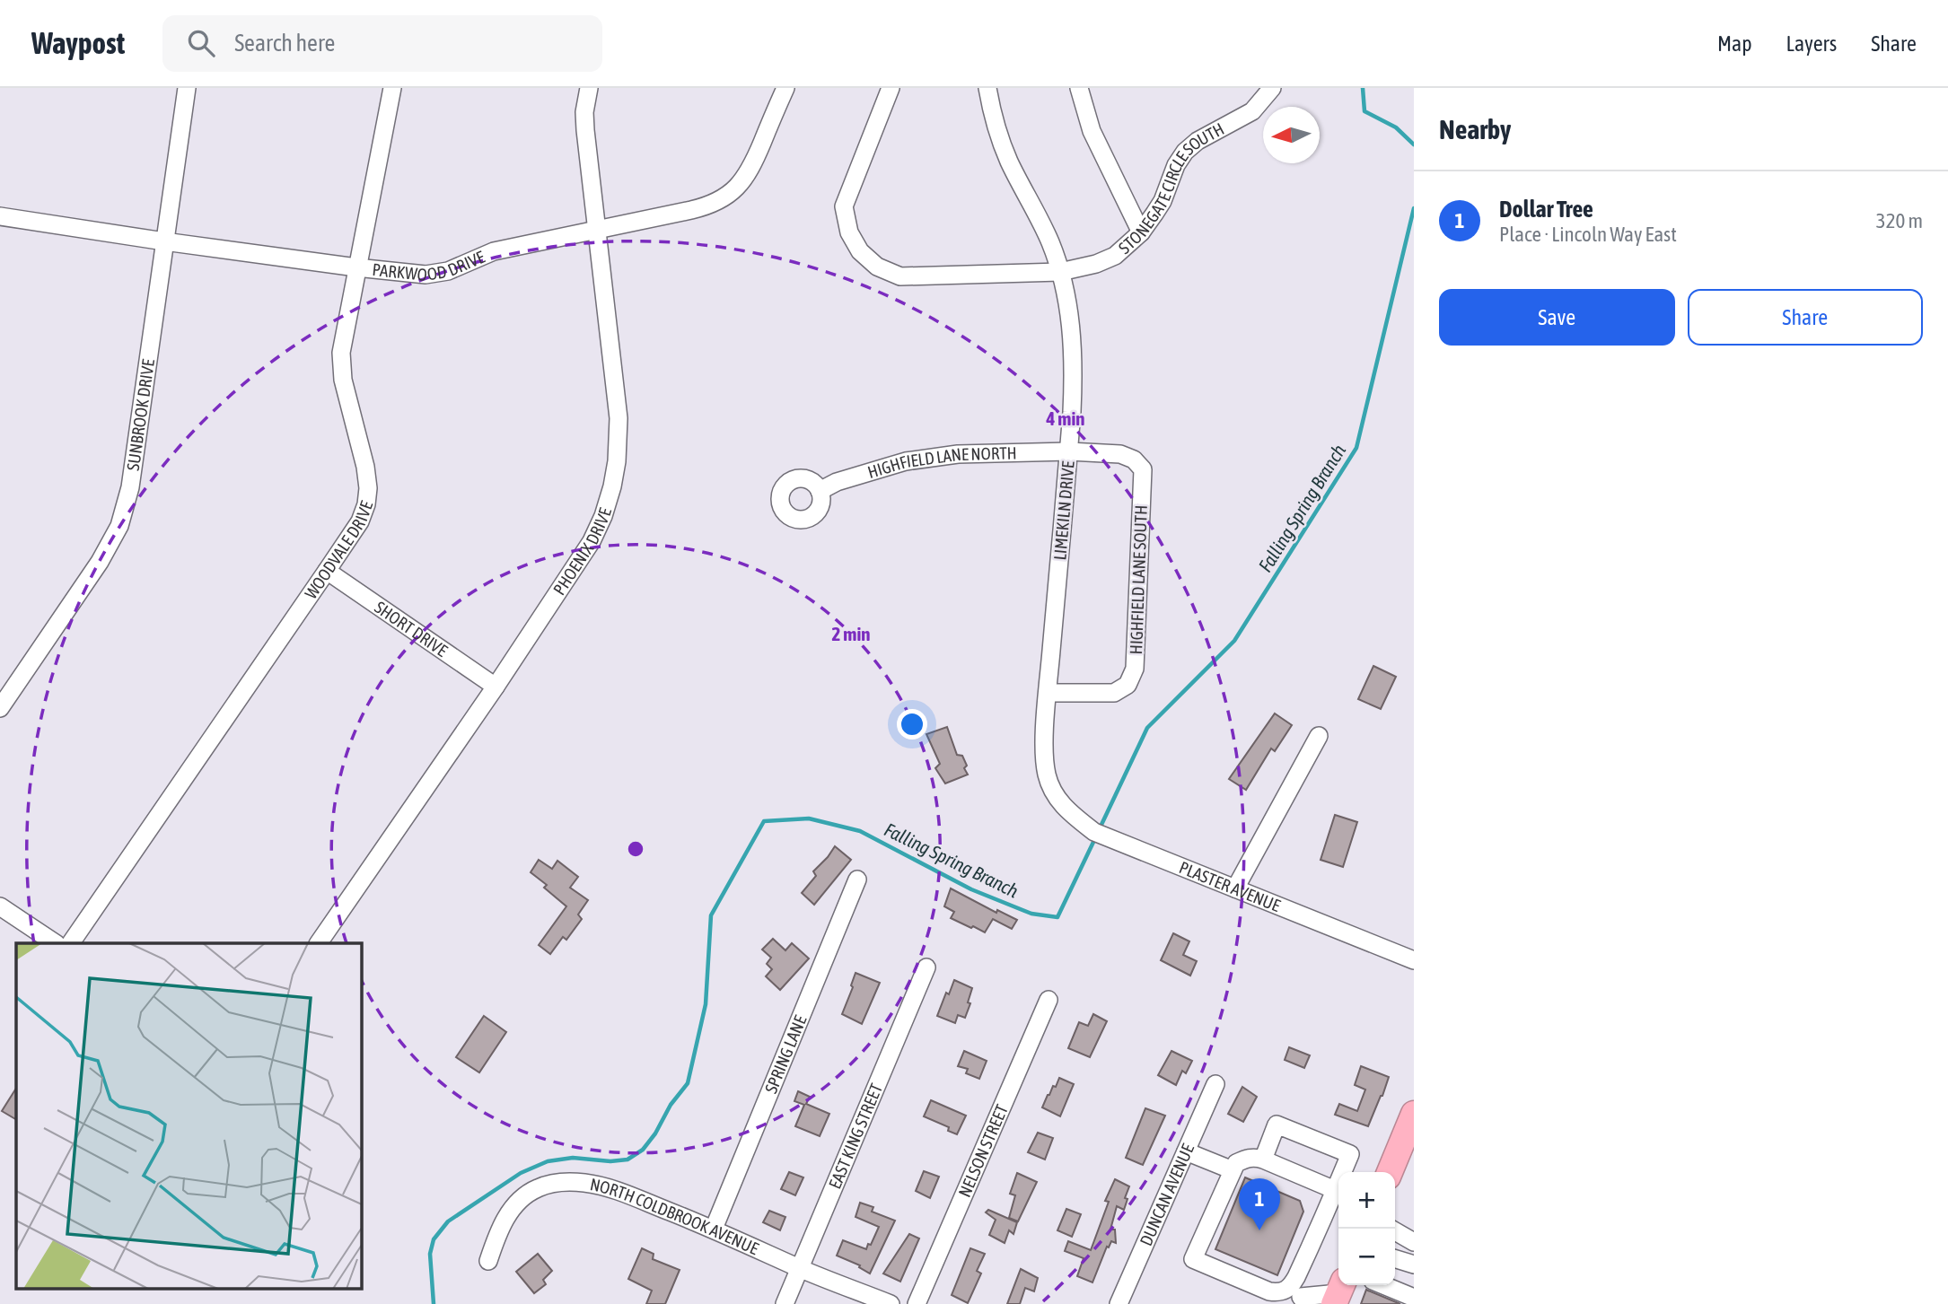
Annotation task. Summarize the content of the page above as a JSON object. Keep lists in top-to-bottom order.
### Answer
{
  "streets": {
    "street": [
      "STONEGATE CIRCLE SOUTH",
      "PARKWOOD DRIVE",
      "SUNBROOK DRIVE",
      "HIGHFIELD LANE NORTH",
      "LIMEKILN DRIVE",
      "WOODVALE DRIVE",
      "PHOENIX DRIVE",
      "HIGHFIELD LANE SOUTH",
      "SHORT DRIVE",
      "PLASTER AVENUE",
      "SPRING LANE",
      "EAST KING STREET",
      "NELSON STREET",
      "DUNCAN AVENUE",
      "NORTH COLDBROOK AVENUE"
    ]
  },
  "crossings": [
    ["STONEGATE CIRCLE SOUTH", "LIMEKILN DRIVE"],
    ["PARKWOOD DRIVE", "SUNBROOK DRIVE"],
    ["PARKWOOD DRIVE", "WOODVALE DRIVE"],
    ["PARKWOOD DRIVE", "PHOENIX DRIVE"],
    ["HIGHFIELD LANE NORTH", "LIMEKILN DRIVE"],
    ["HIGHFIELD LANE NORTH", "HIGHFIELD LANE SOUTH"],
    ["LIMEKILN DRIVE", "HIGHFIELD LANE SOUTH"],
    ["LIMEKILN DRIVE", "PLASTER AVENUE"],
    ["WOODVALE DRIVE", "SHORT DRIVE"],
    ["PHOENIX DRIVE", "SHORT DRIVE"],
    ["SPRING LANE", "NORTH COLDBROOK AVENUE"],
    ["EAST KING STREET", "NORTH COLDBROOK AVENUE"]
  ],
  "water": ["Falling Spring Branch"],
  "north": "left",
  "page": {
    "header": "Waypost",
    "search": "Search here",
    "nav": ["Map", "Layers", "Share"],
    "heading": "Nearby",
    "list": [
      {
        "mark": "1",
        "name": "Dollar Tree",
        "note": "Place · Lincoln Way East",
        "value": "320 m"
      }
    ],
    "buttons": ["Save", "Share"],
    "map_buttons": ["+", "−"],
    "pins": "1"
  },
  "rings": ["4 min", "2 min"]
}
